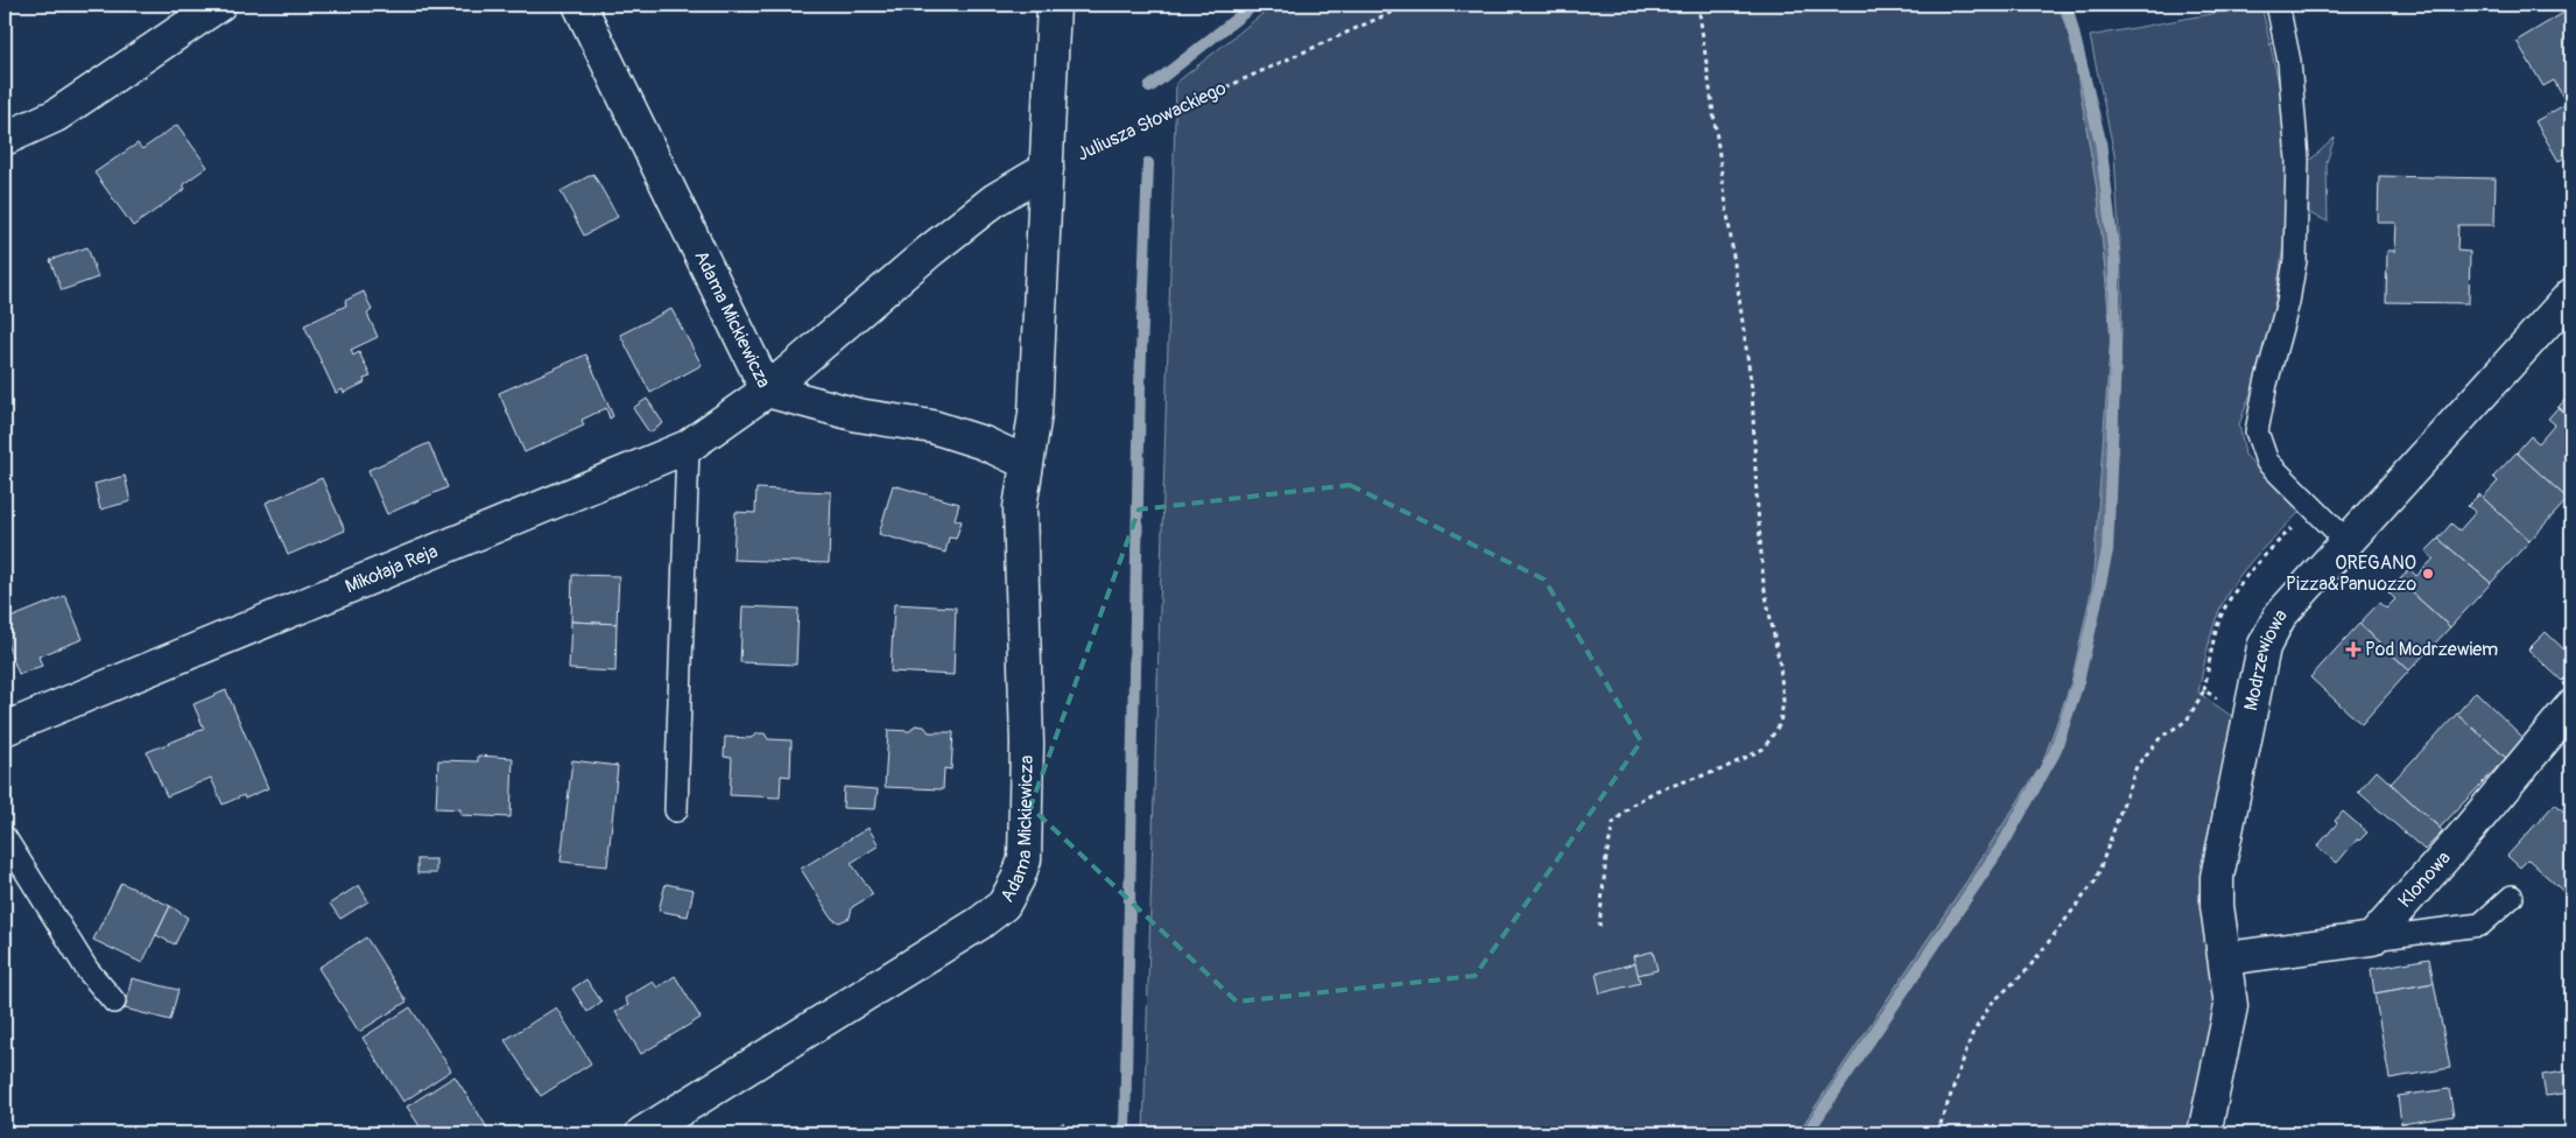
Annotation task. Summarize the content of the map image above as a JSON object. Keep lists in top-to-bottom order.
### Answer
{
  "streets": {
    "street": [
      "Juliusza Słowackiego",
      "Adama Mickiewicza",
      "Mikołaja Reja",
      "Modrzewiowa",
      "Klonowa"
    ]
  },
  "crossings": [
    ["Juliusza Słowackiego", "Adama Mickiewicza"],
    ["Juliusza Słowackiego", "Mikołaja Reja"],
    ["Adama Mickiewicza", "Mikołaja Reja"]
  ],
  "places": {
    "other": ["OREGANO Pizza&Panuozzo"],
    "health": ["Pod Modrzewiem"]
  }
}
